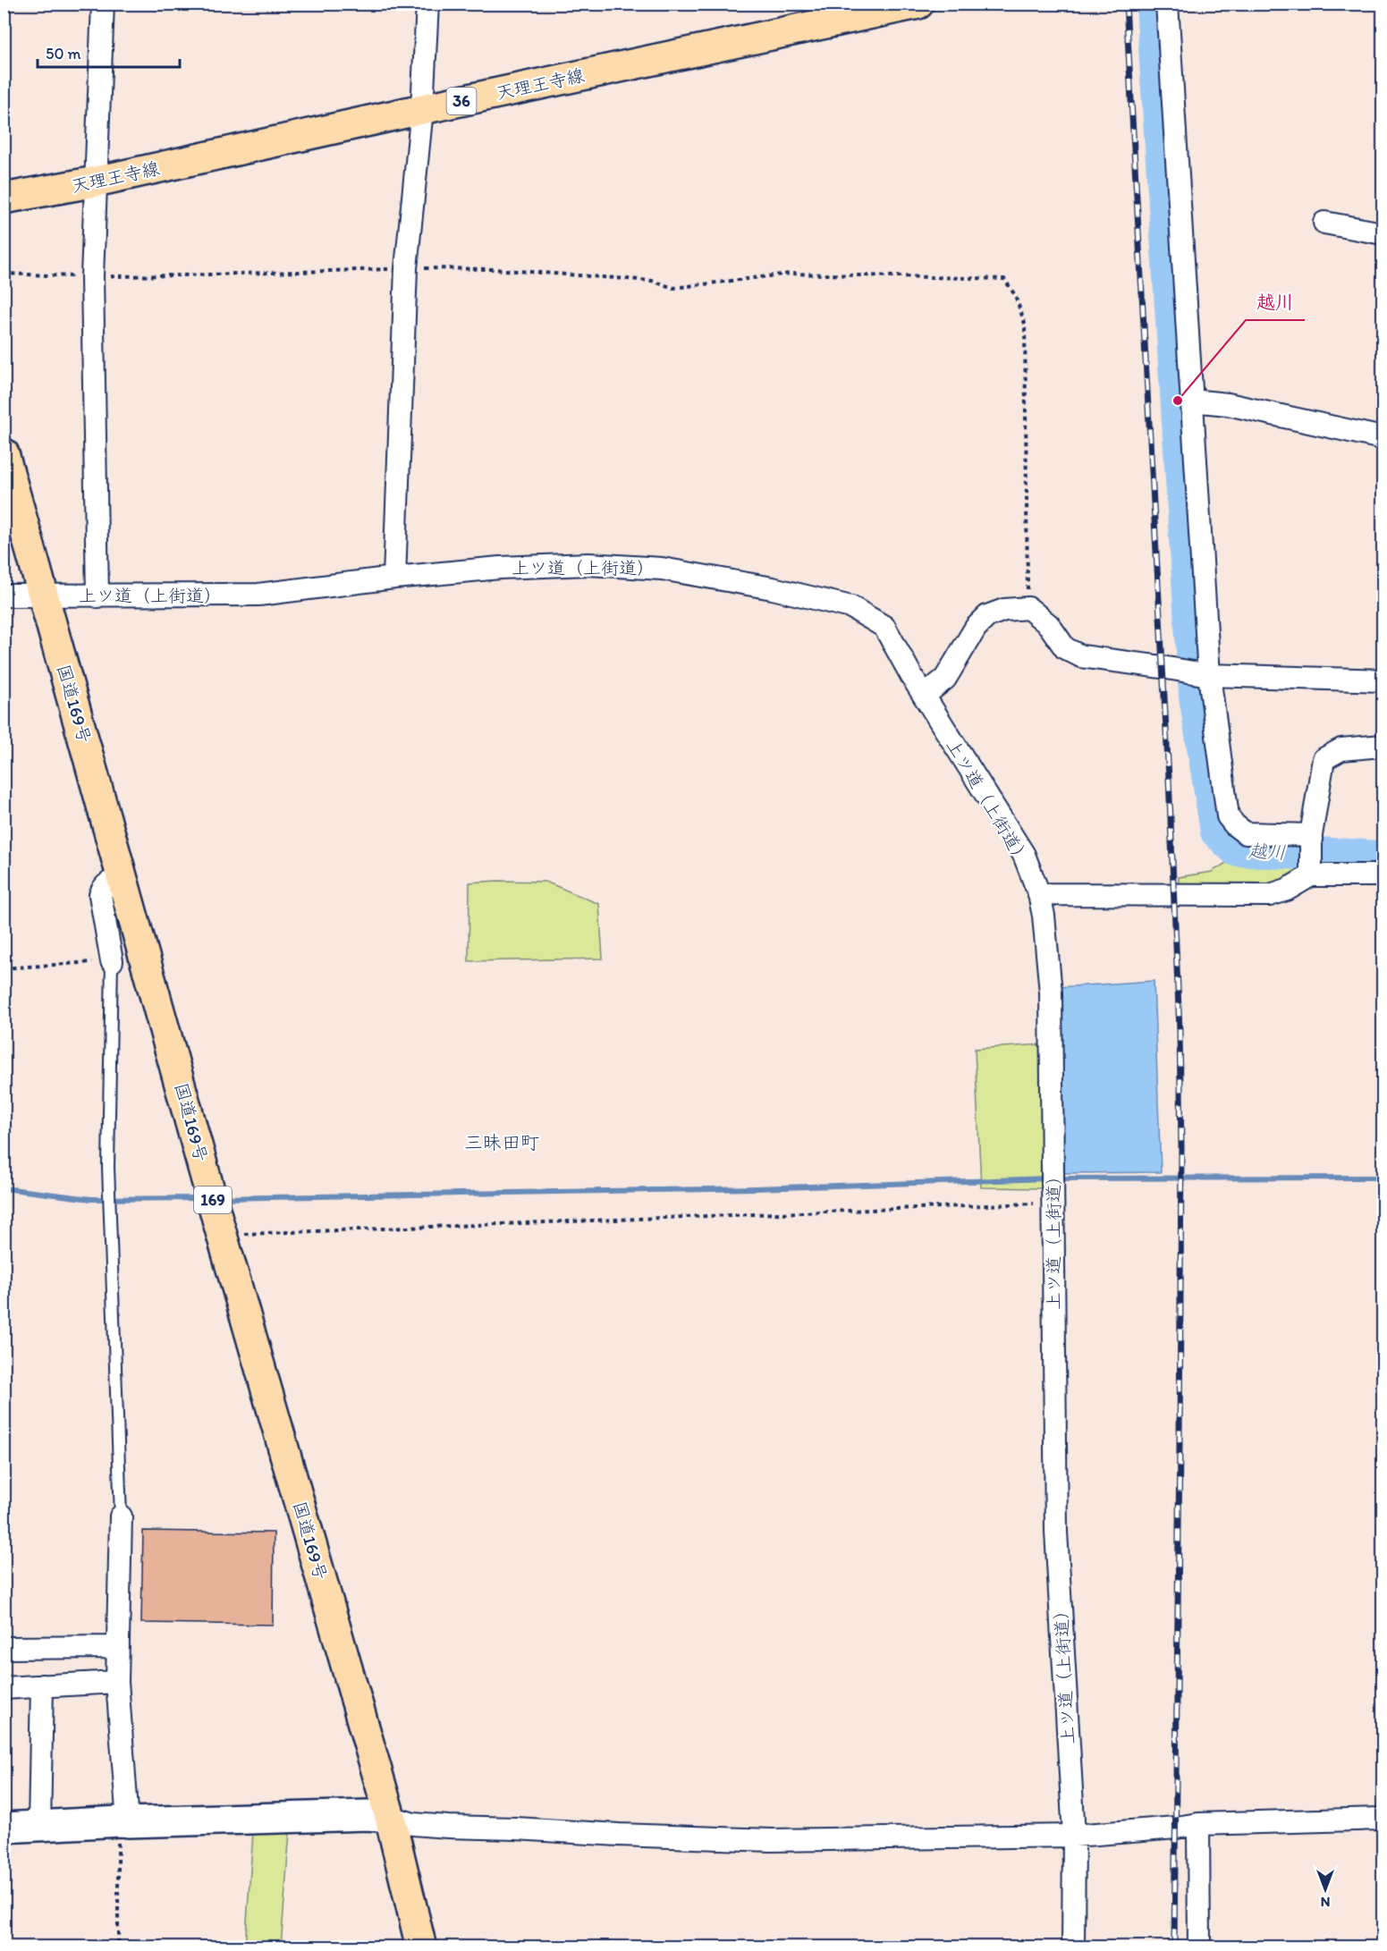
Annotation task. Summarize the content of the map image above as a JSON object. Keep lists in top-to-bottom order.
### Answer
{
  "streets": {
    "main road": [
      "天理王寺線",
      "36",
      "国道169号",
      "169"
    ],
    "street": ["上ツ道（上街道）"]
  },
  "crossings": [
    ["上ツ道（上街道）", "国道169号"]
  ],
  "districts": ["三昧田町"],
  "water": ["越川"],
  "places": ["越川"],
  "scale_bar": "50 m",
  "north": "bottom"
}
